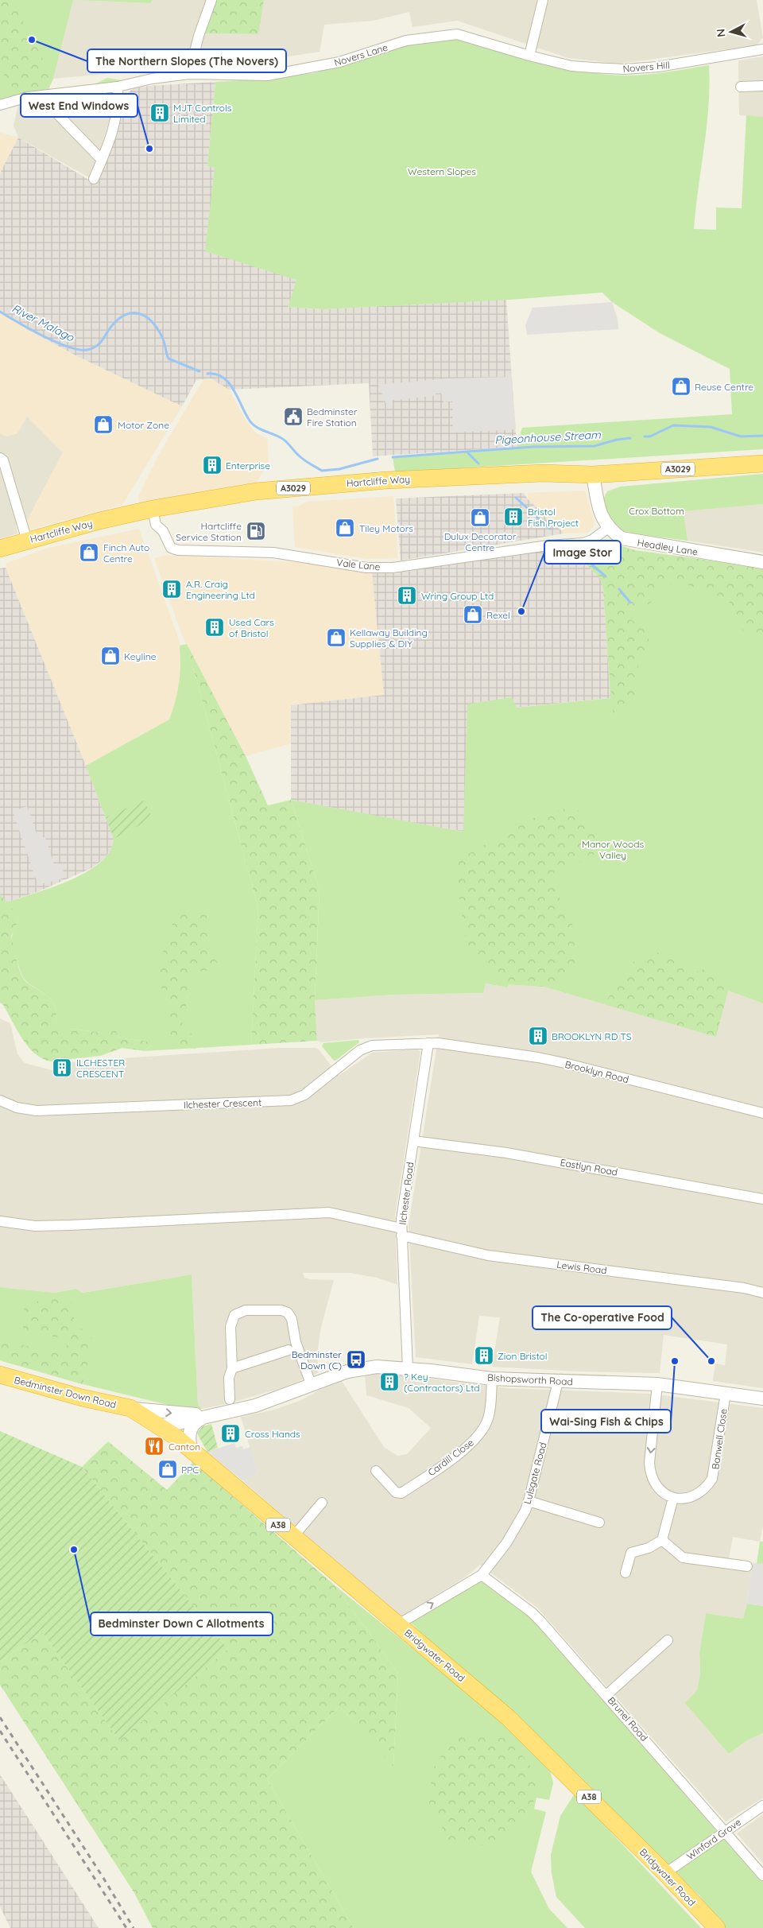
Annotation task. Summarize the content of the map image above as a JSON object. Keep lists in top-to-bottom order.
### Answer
{
  "streets": {
    "highway": [
      "A3029",
      "Hartcliffe Way",
      "Bedminster Down Road",
      "A38",
      "Bridgwater Road"
    ],
    "street": [
      "Novers Lane",
      "Novers Hill",
      "Headley Lane",
      "Vale Lane",
      "Brooklyn Road",
      "Ilchester Crescent",
      "Eastlyn Road",
      "Ilchester Road",
      "Lewis Road",
      "Bishopsworth Road",
      "Banwell Close",
      "Cardill Close",
      "Lulsgate Road",
      "Brunel Road",
      "Winford Grove"
    ]
  },
  "crossings": [
    ["Novers Lane", "Novers Hill"],
    ["Hartcliffe Way", "Headley Lane"],
    ["Hartcliffe Way", "Vale Lane"],
    ["Headley Lane", "Vale Lane"],
    ["Brooklyn Road", "Ilchester Crescent"],
    ["Brooklyn Road", "Ilchester Road"],
    ["Ilchester Crescent", "Ilchester Road"],
    ["Eastlyn Road", "Ilchester Road"],
    ["Ilchester Road", "Lewis Road"],
    ["Ilchester Road", "Bishopsworth Road"],
    ["Bishopsworth Road", "Bedminster Down Road"],
    ["Bishopsworth Road", "Banwell Close"],
    ["Bishopsworth Road", "Cardill Close"],
    ["Bishopsworth Road", "Lulsgate Road"],
    ["Bishopsworth Road", "Bridgwater Road"],
    ["Bedminster Down Road", "Bridgwater Road"],
    ["Lulsgate Road", "Bridgwater Road"],
    ["Lulsgate Road", "Brunel Road"],
    ["Bridgwater Road", "Winford Grove"],
    ["Brunel Road", "Winford Grove"]
  ],
  "water": ["River Malago", "Pigeonhouse Stream"],
  "parks": ["Western Slopes", "Crox Bottom", "Manor Woods Valley"],
  "places": {
    "other": [
      "The Northern Slopes (The Novers)",
      "West End Windows",
      "Image Stor",
      "Wai-Sing Fish & Chips",
      "The Co-operative Food",
      "Bedminster Down C Allotments"
    ],
    "building": [
      "MJT Controls Limited",
      "Enterprise",
      "Bristol Fish Project",
      "A.R. Craig Engineering Ltd",
      "Wring Group Ltd",
      "Used Cars of Bristol",
      "BROOKLYN RD TS",
      "ILCHESTER CRESCENT",
      "Zion Bristol",
      "? Key (Contractors) Ltd",
      "Cross Hands"
    ],
    "shop": [
      "Reuse Centre",
      "Motor Zone",
      "Dulux Decorator Centre",
      "Tiley Motors",
      "Finch Auto Centre",
      "Rexel",
      "Kellaway Building Supplies & DIY",
      "Keyline",
      "PPC"
    ],
    "public building": ["Bedminster Fire Station"],
    "fuel station": ["Hartcliffe Service Station"],
    "bus stop": ["Bedminster Down (C)"],
    "restaurant": ["Canton"]
  },
  "north": "left"
}
